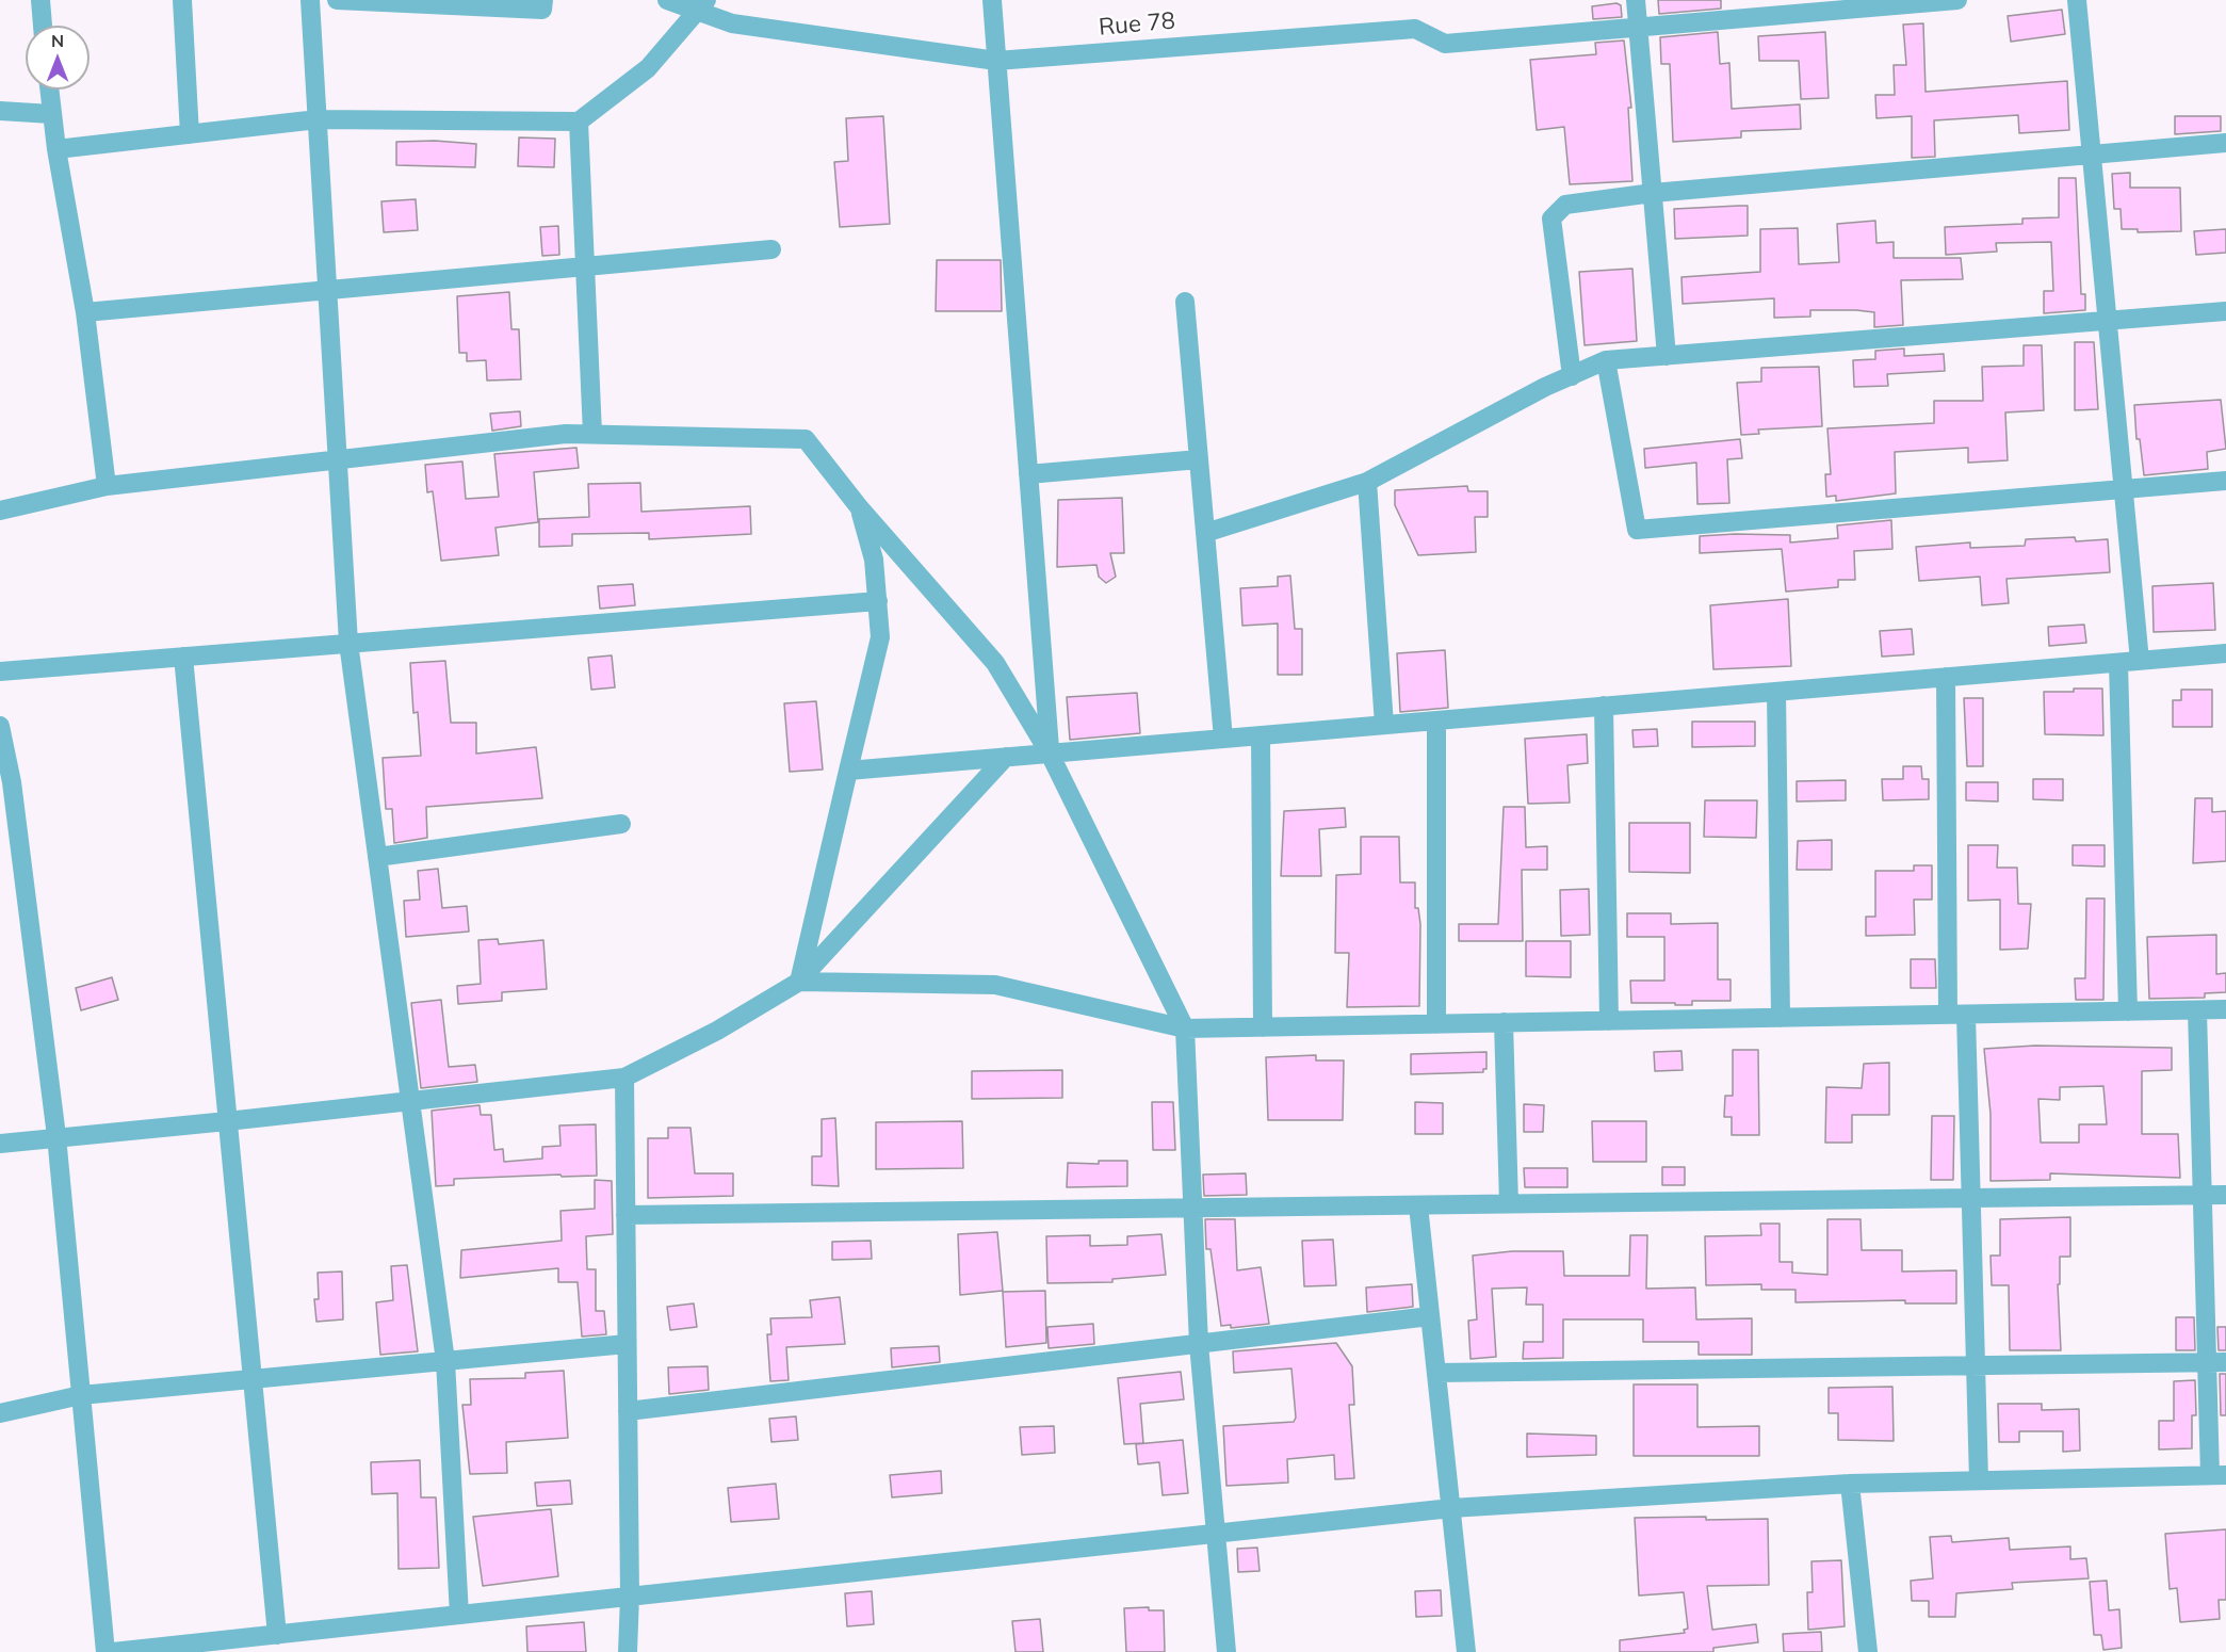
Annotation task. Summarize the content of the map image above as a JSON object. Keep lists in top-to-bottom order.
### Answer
{
  "streets": {
    "street": ["Rue 78"]
  },
  "north": "top"
}
